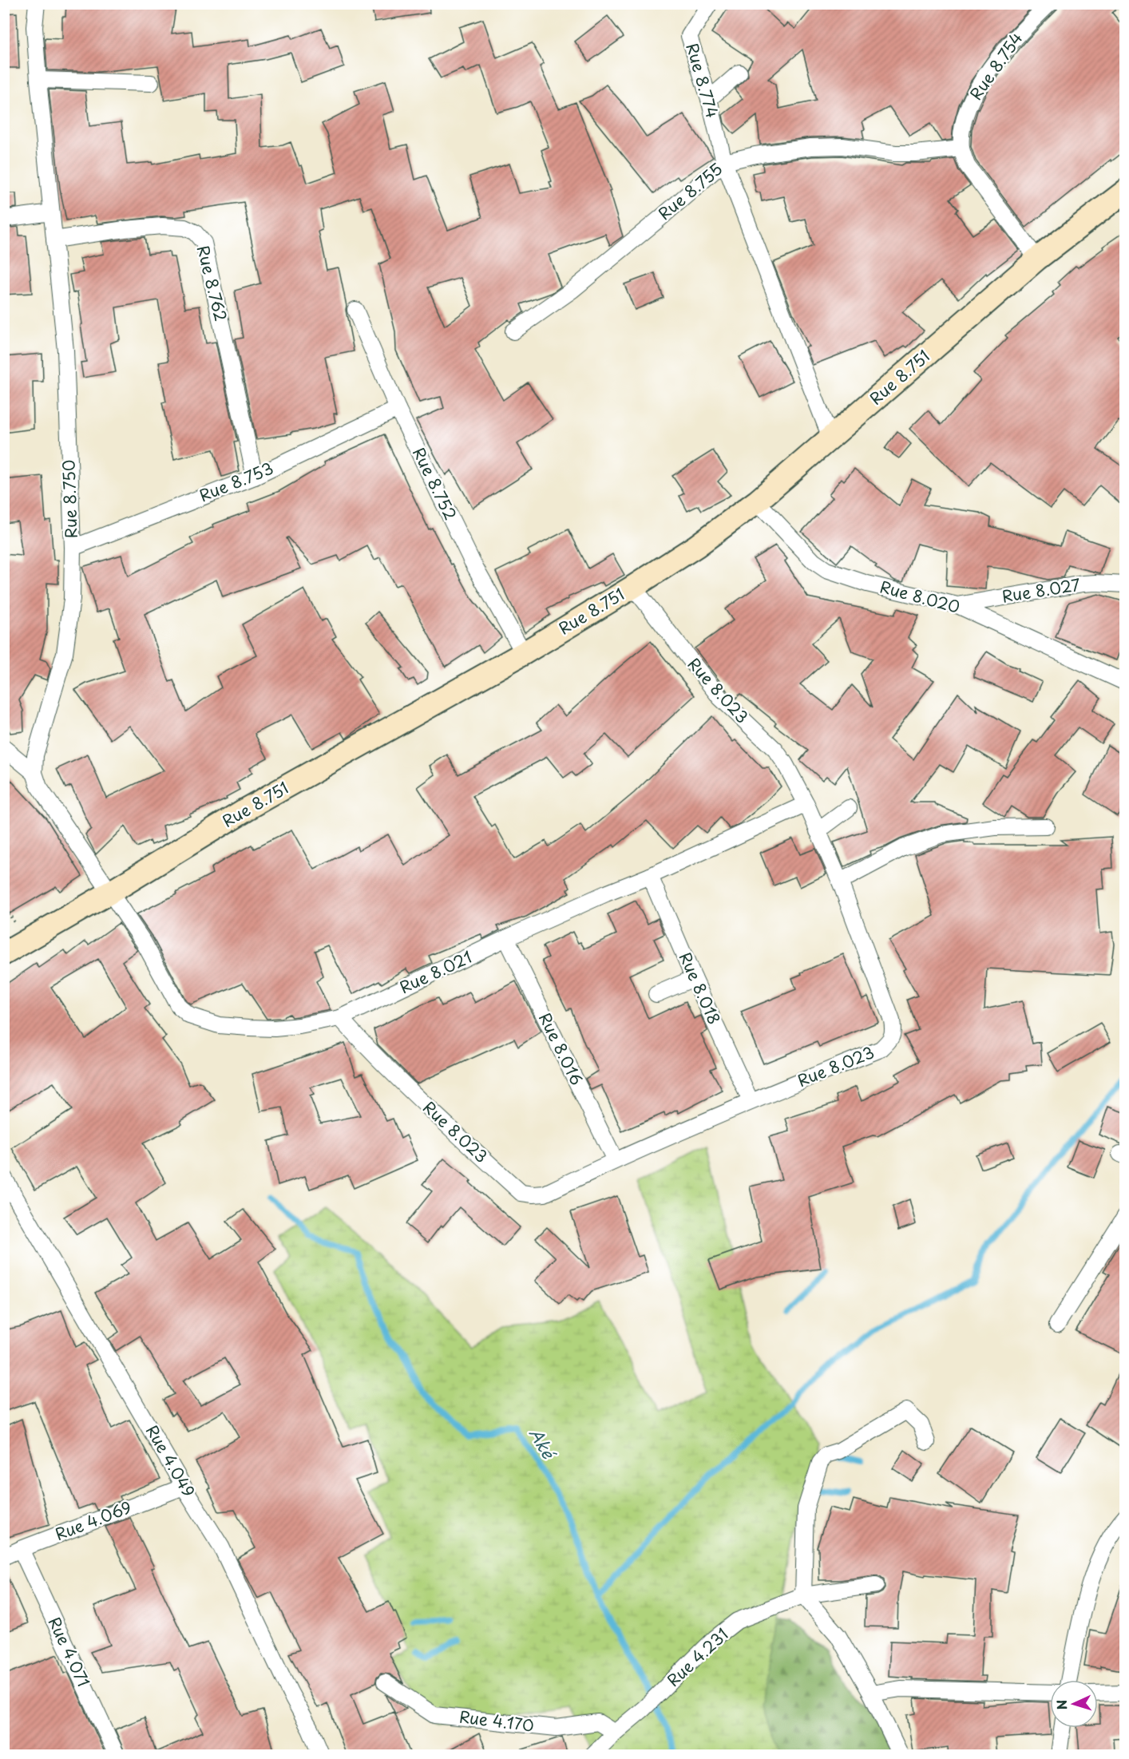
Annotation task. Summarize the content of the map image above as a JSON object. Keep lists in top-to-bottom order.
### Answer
{
  "streets": {
    "main road": ["Rue 8.751"],
    "street": [
      "Rue 8.754",
      "Rue 8.774",
      "Rue 8.755",
      "Rue 8.762",
      "Rue 8.753",
      "Rue 8.752",
      "Rue 8.750",
      "Rue 8.027",
      "Rue 8.020",
      "Rue 8.023",
      "Rue 8.021",
      "Rue 8.018",
      "Rue 8.016",
      "Rue 4.049",
      "Rue 4.069",
      "Rue 4.071",
      "Rue 4.231",
      "Rue 4.170"
    ]
  },
  "crossings": [
    ["Rue 8.754", "Rue 8.755"],
    ["Rue 8.754", "Rue 8.751"],
    ["Rue 8.774", "Rue 8.755"],
    ["Rue 8.762", "Rue 8.753"],
    ["Rue 8.762", "Rue 8.750"],
    ["Rue 8.751", "Rue 8.752"],
    ["Rue 8.751", "Rue 8.750"],
    ["Rue 8.751", "Rue 8.020"],
    ["Rue 8.751", "Rue 8.023"],
    ["Rue 8.751", "Rue 8.021"],
    ["Rue 8.753", "Rue 8.752"],
    ["Rue 8.753", "Rue 8.750"],
    ["Rue 8.750", "Rue 8.021"],
    ["Rue 8.027", "Rue 8.020"],
    ["Rue 8.023", "Rue 8.021"],
    ["Rue 8.023", "Rue 8.018"],
    ["Rue 8.023", "Rue 8.016"],
    ["Rue 8.021", "Rue 8.018"],
    ["Rue 8.021", "Rue 8.016"],
    ["Rue 4.049", "Rue 4.069"],
    ["Rue 4.069", "Rue 4.071"],
    ["Rue 4.231", "Rue 4.170"]
  ],
  "water": ["Aké"],
  "north": "left"
}
